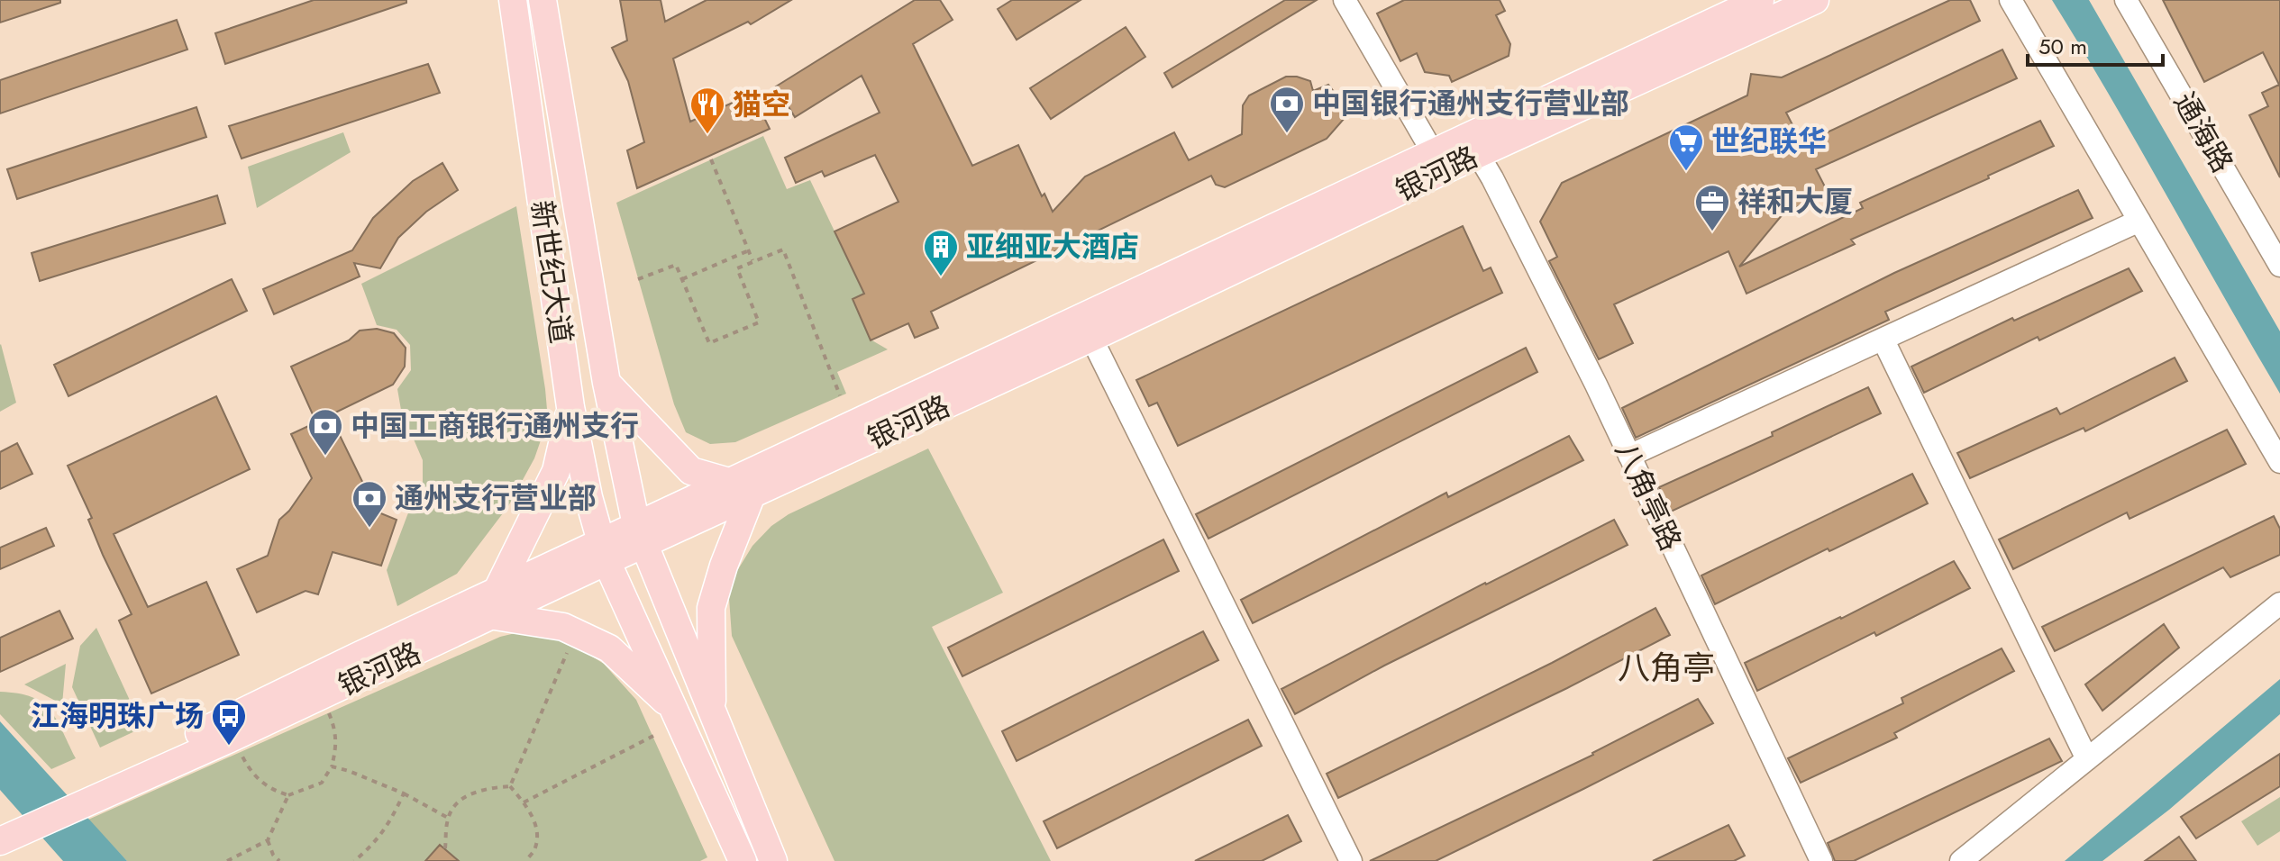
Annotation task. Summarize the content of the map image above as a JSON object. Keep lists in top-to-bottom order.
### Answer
{
  "streets": {
    "main road": ["银河路", "新世纪大道"],
    "street": ["通海路", "八角亭路"]
  },
  "crossings": [
    ["银河路", "新世纪大道"],
    ["银河路", "八角亭路"]
  ],
  "districts": ["八角亭"],
  "places": {
    "bank": ["中国银行通州支行营业部", "中国工商银行通州支行", "通州支行营业部"],
    "restaurant": ["猫空"],
    "supermarket": ["世纪联华"],
    "office": ["祥和大厦"],
    "building": ["亚细亚大酒店"],
    "bus stop": ["江海明珠广场"]
  },
  "scale_bar": "50 m"
}
